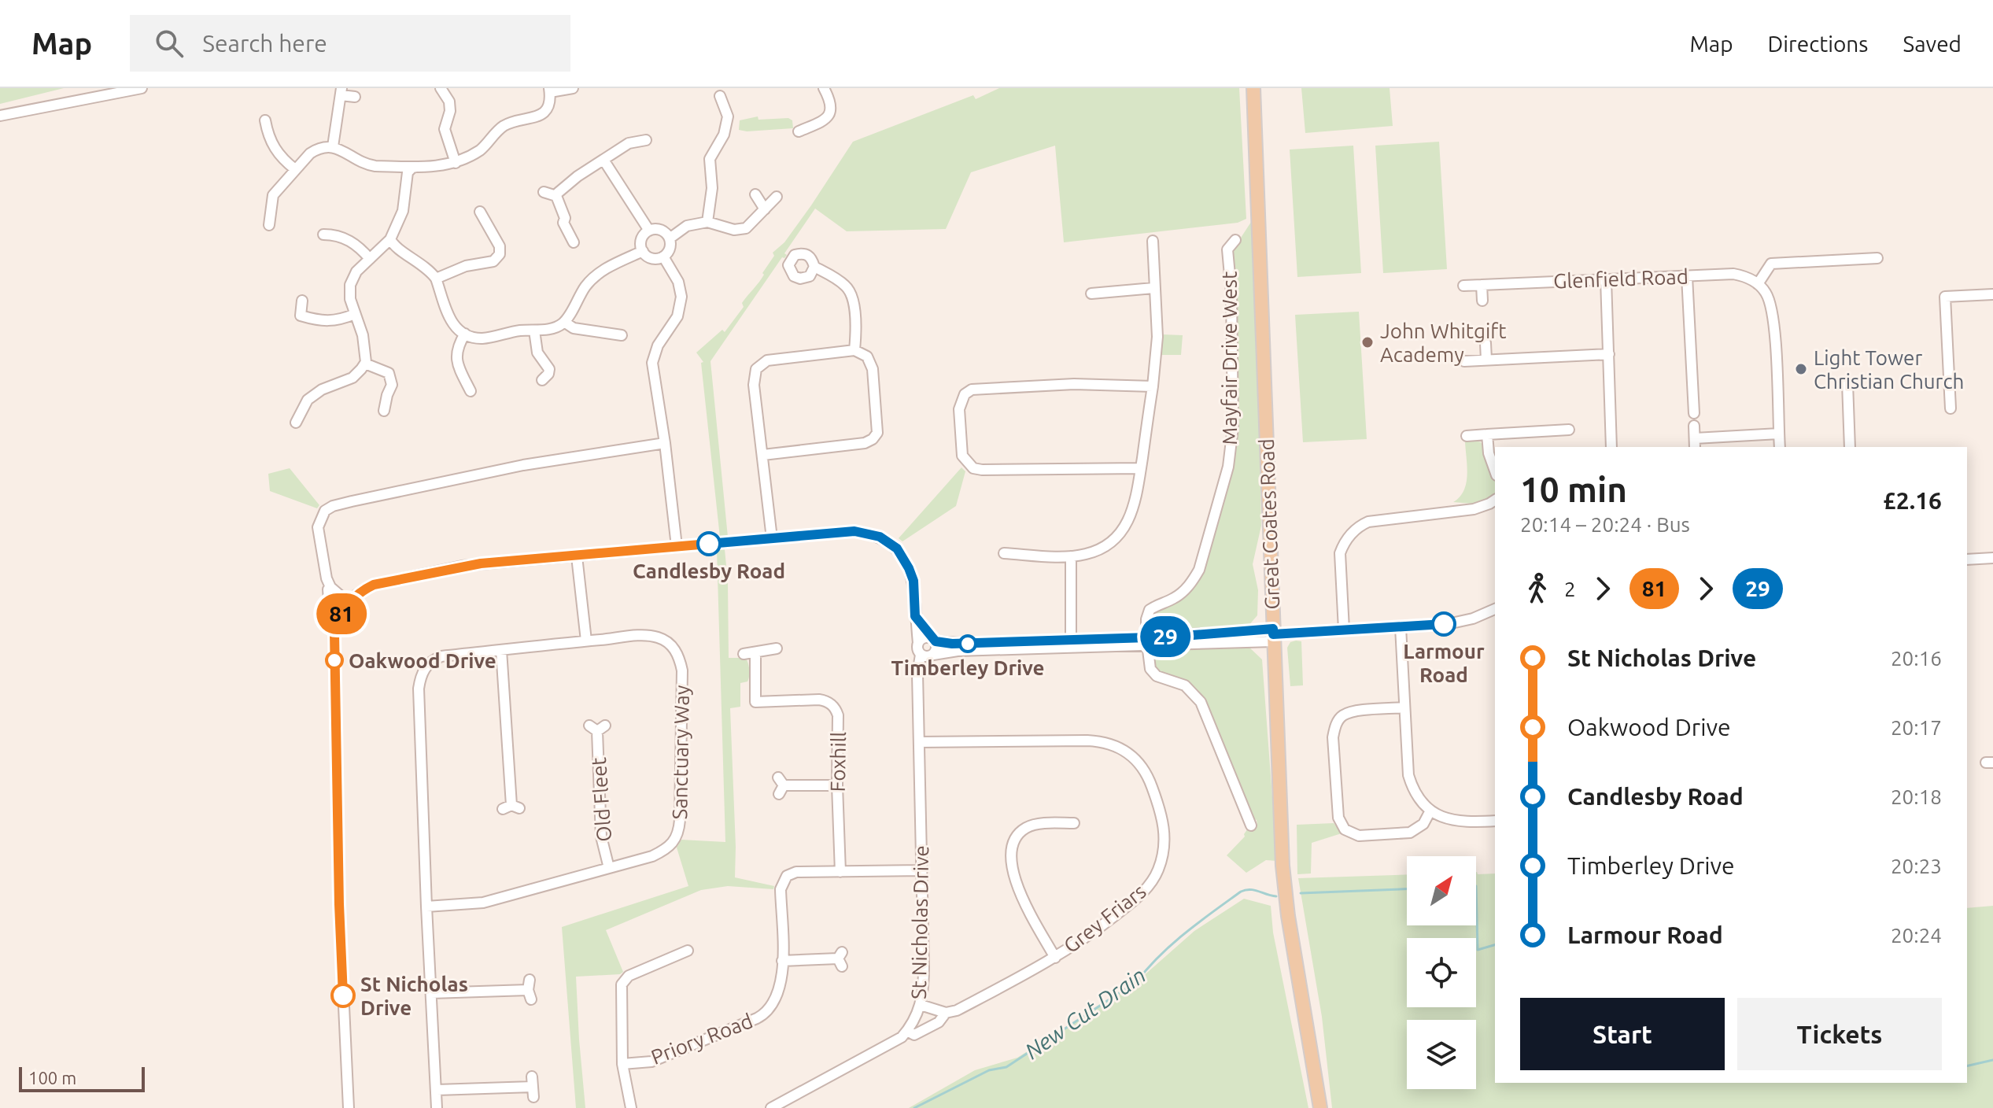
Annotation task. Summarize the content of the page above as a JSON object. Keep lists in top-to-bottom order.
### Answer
{
  "streets": {
    "main road": ["Great Coates Road"],
    "street": [
      "Glenfield Road",
      "Mayfair Drive West",
      "Sanctuary Way",
      "Foxhill",
      "Old Fleet",
      "Grey Friars",
      "St Nicholas Drive",
      "Priory Road"
    ]
  },
  "crossings": [
    ["Sanctuary Way", "Old Fleet"],
    ["Foxhill", "Priory Road"],
    ["Grey Friars", "St Nicholas Drive"],
    ["St Nicholas Drive", "Priory Road"]
  ],
  "water": ["New Cut Drain"],
  "places": [
    "John Whitgift Academy",
    "Light Tower Christian Church",
    "Candlesby Road",
    "Larmour Road",
    "Timberley Drive",
    "Oakwood Drive",
    "St Nicholas Drive"
  ],
  "lines": ["bus line 29", "bus line 81"],
  "scale_bar": "100 m",
  "north": "top right",
  "page": {
    "header": "Map",
    "search": "Search here",
    "nav": ["Map", "Directions", "Saved"],
    "on_map": ["81", "29"],
    "heading": ["10 min", "20:14 – 20:24 · Bus", "£2.16"],
    "legs": ["2", "81", "29"],
    "list": [
      {
        "name": "St Nicholas Drive",
        "value": "20:16"
      },
      {
        "name": "Oakwood Drive",
        "value": "20:17"
      },
      {
        "name": "Candlesby Road",
        "value": "20:18"
      },
      {
        "name": "Timberley Drive",
        "value": "20:23"
      },
      {
        "name": "Larmour Road",
        "value": "20:24"
      }
    ],
    "buttons": ["Start", "Tickets"],
    "scale": "100 m"
  }
}
